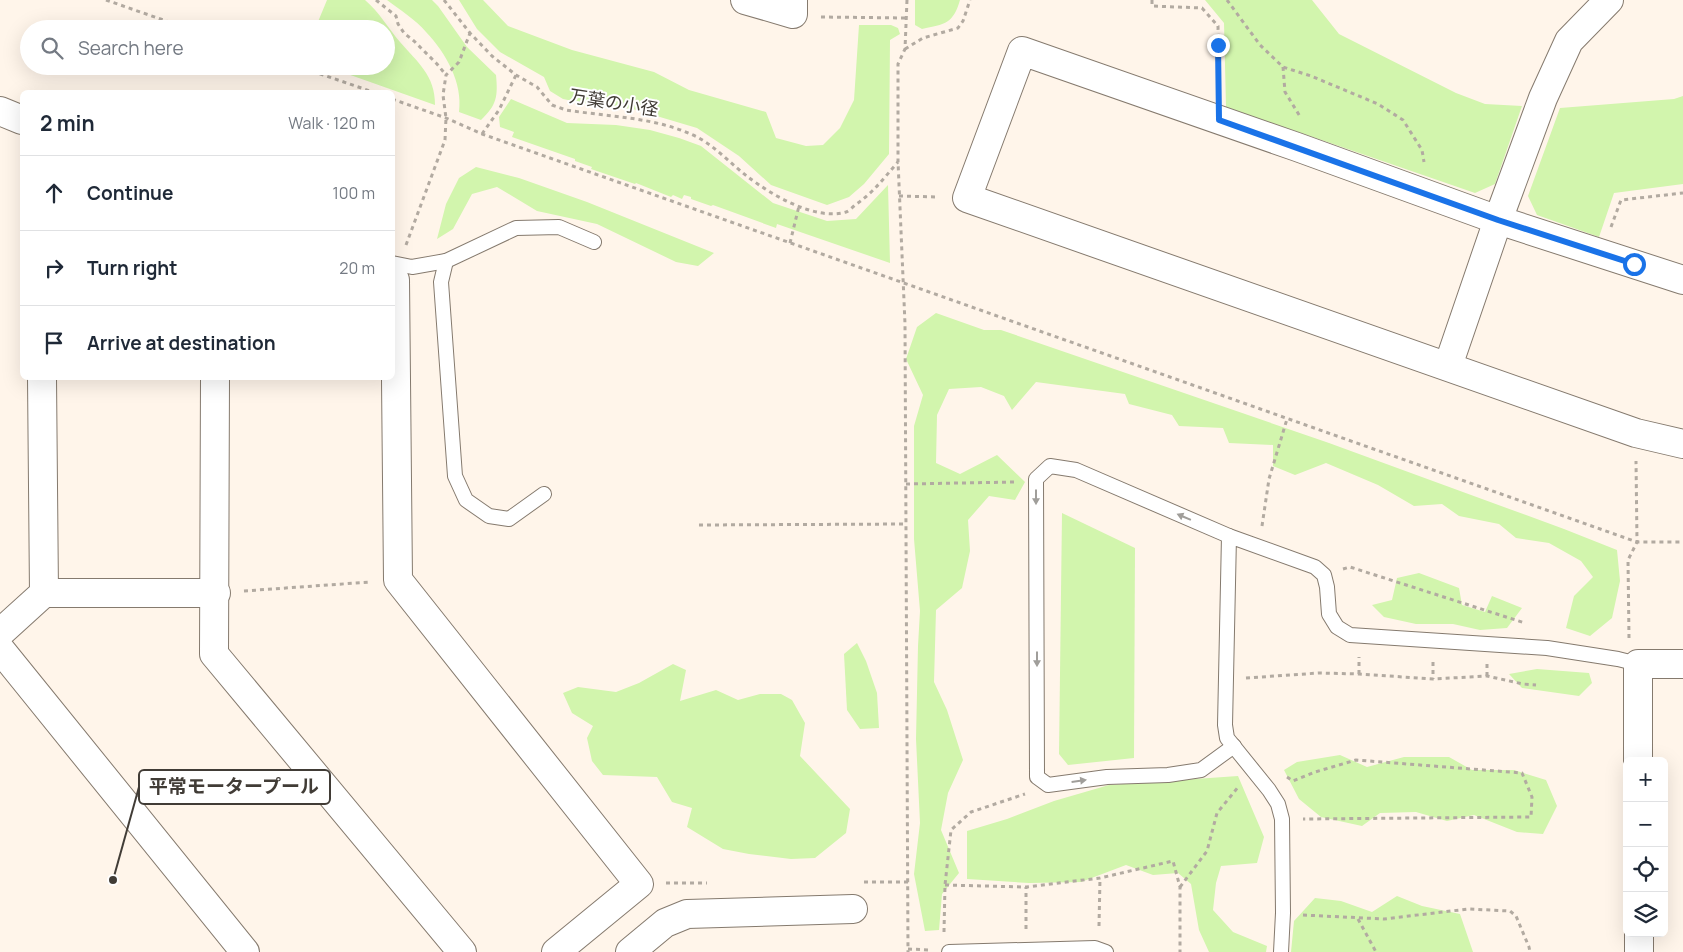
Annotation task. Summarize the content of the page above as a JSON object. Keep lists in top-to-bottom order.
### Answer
{
  "streets": {
    "path": ["万葉の小径"]
  },
  "places": ["平常モータープール"],
  "page": {
    "search": "Search here",
    "heading": ["2 min", "Walk · 120 m"],
    "list": [
      ["Continue", "100 m"],
      ["Turn right", "20 m"],
      "Arrive at destination"
    ],
    "map_buttons": ["+", "−"]
  }
}
